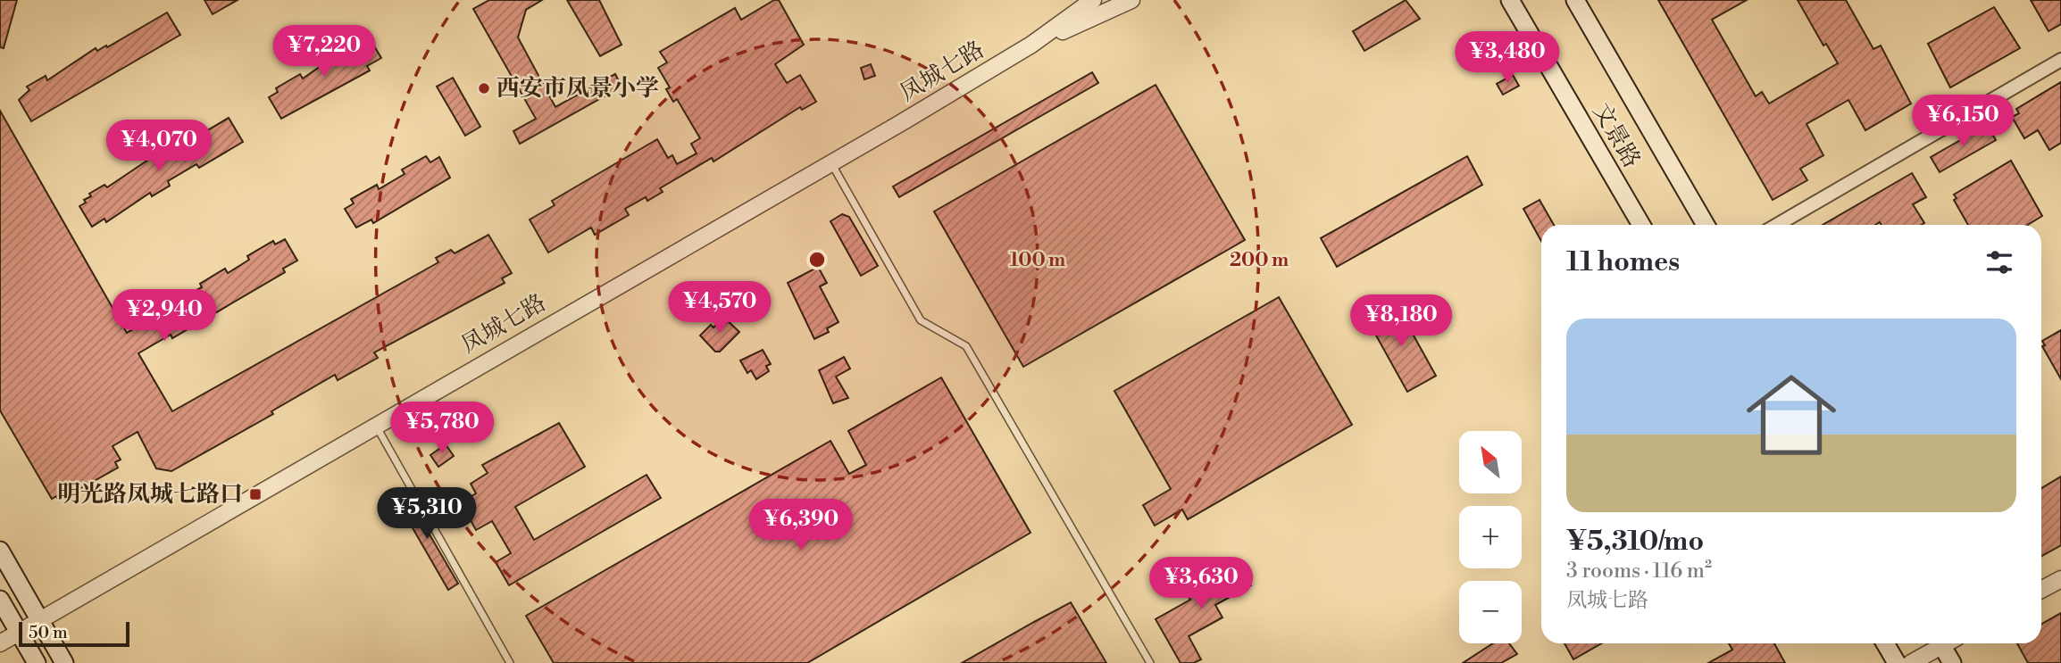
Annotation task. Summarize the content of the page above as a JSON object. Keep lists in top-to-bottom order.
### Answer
{
  "streets": {
    "main road": ["文景路"],
    "street": ["凤城七路"]
  },
  "places": {
    "other": ["西安市凤景小学"],
    "transit": ["明光路凤城七路口"]
  },
  "scale_bar": "50 m",
  "north": "top left",
  "page": {
    "price": [
      "¥7,220",
      "¥3,480",
      "¥6,150",
      "¥4,070",
      "¥4,570",
      "¥2,940",
      "¥8,180",
      "¥5,780",
      "¥5,310",
      "¥6,390",
      "¥3,630"
    ],
    "heading": "11 homes",
    "list": [
      {
        "name": "¥5,310/mo",
        "note": "3 rooms · 116 m² · 凤城七路"
      }
    ],
    "map_buttons": ["+", "−"],
    "scale": "50 m"
  },
  "rings": ["100 m", "200 m"]
}
